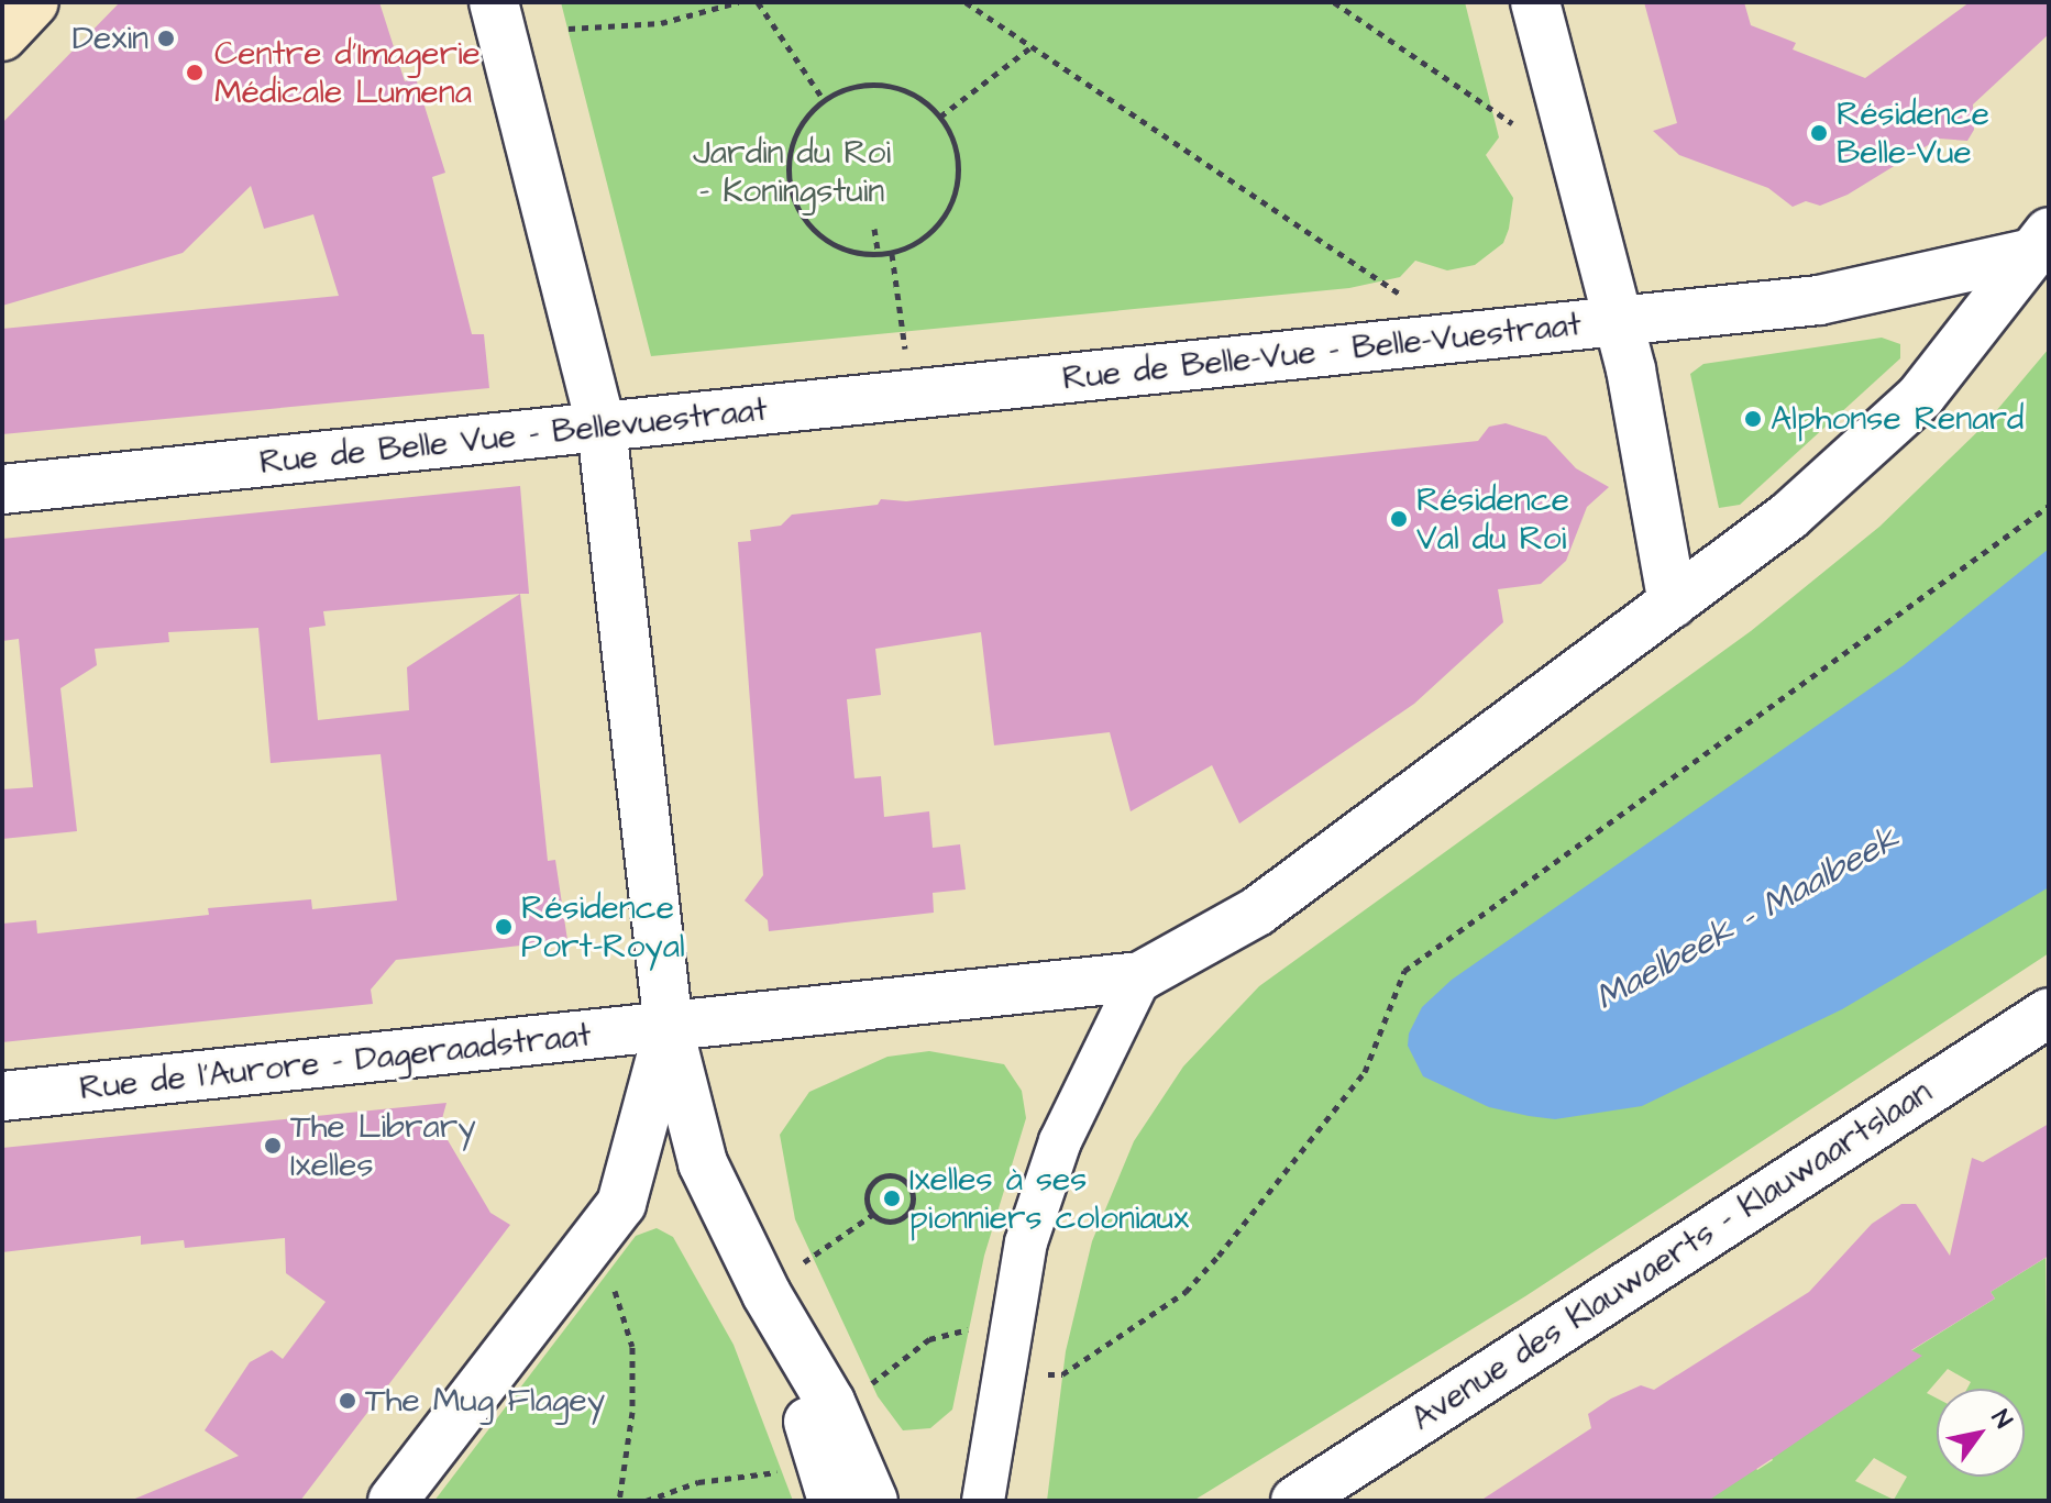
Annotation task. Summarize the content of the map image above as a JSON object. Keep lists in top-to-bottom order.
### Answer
{
  "streets": {
    "street": [
      "Rue de Belle-Vue - Belle-Vuestraat",
      "Rue de Belle Vue - Bellevuestraat",
      "Rue de l'Aurore - Dageraadstraat",
      "Avenue des Klauwaerts - Klauwaartslaan"
    ]
  },
  "crossings": [
    ["Rue de Belle-Vue - Belle-Vuestraat", "Rue de Belle Vue - Bellevuestraat"]
  ],
  "water": ["Maelbeek - Maalbeek"],
  "parks": ["Jardin du Roi - Koningstuin"],
  "places": [
    "Dexin",
    "Centre d'Imagerie Médicale Lumena",
    "Résidence Belle-Vue",
    "Alphonse Renard",
    "Résidence Val du Roi",
    "Résidence Port-Royal",
    "The Library Ixelles",
    "Ixelles à ses pionniers coloniaux",
    "The Mug Flagey"
  ],
  "north": "top right"
}
